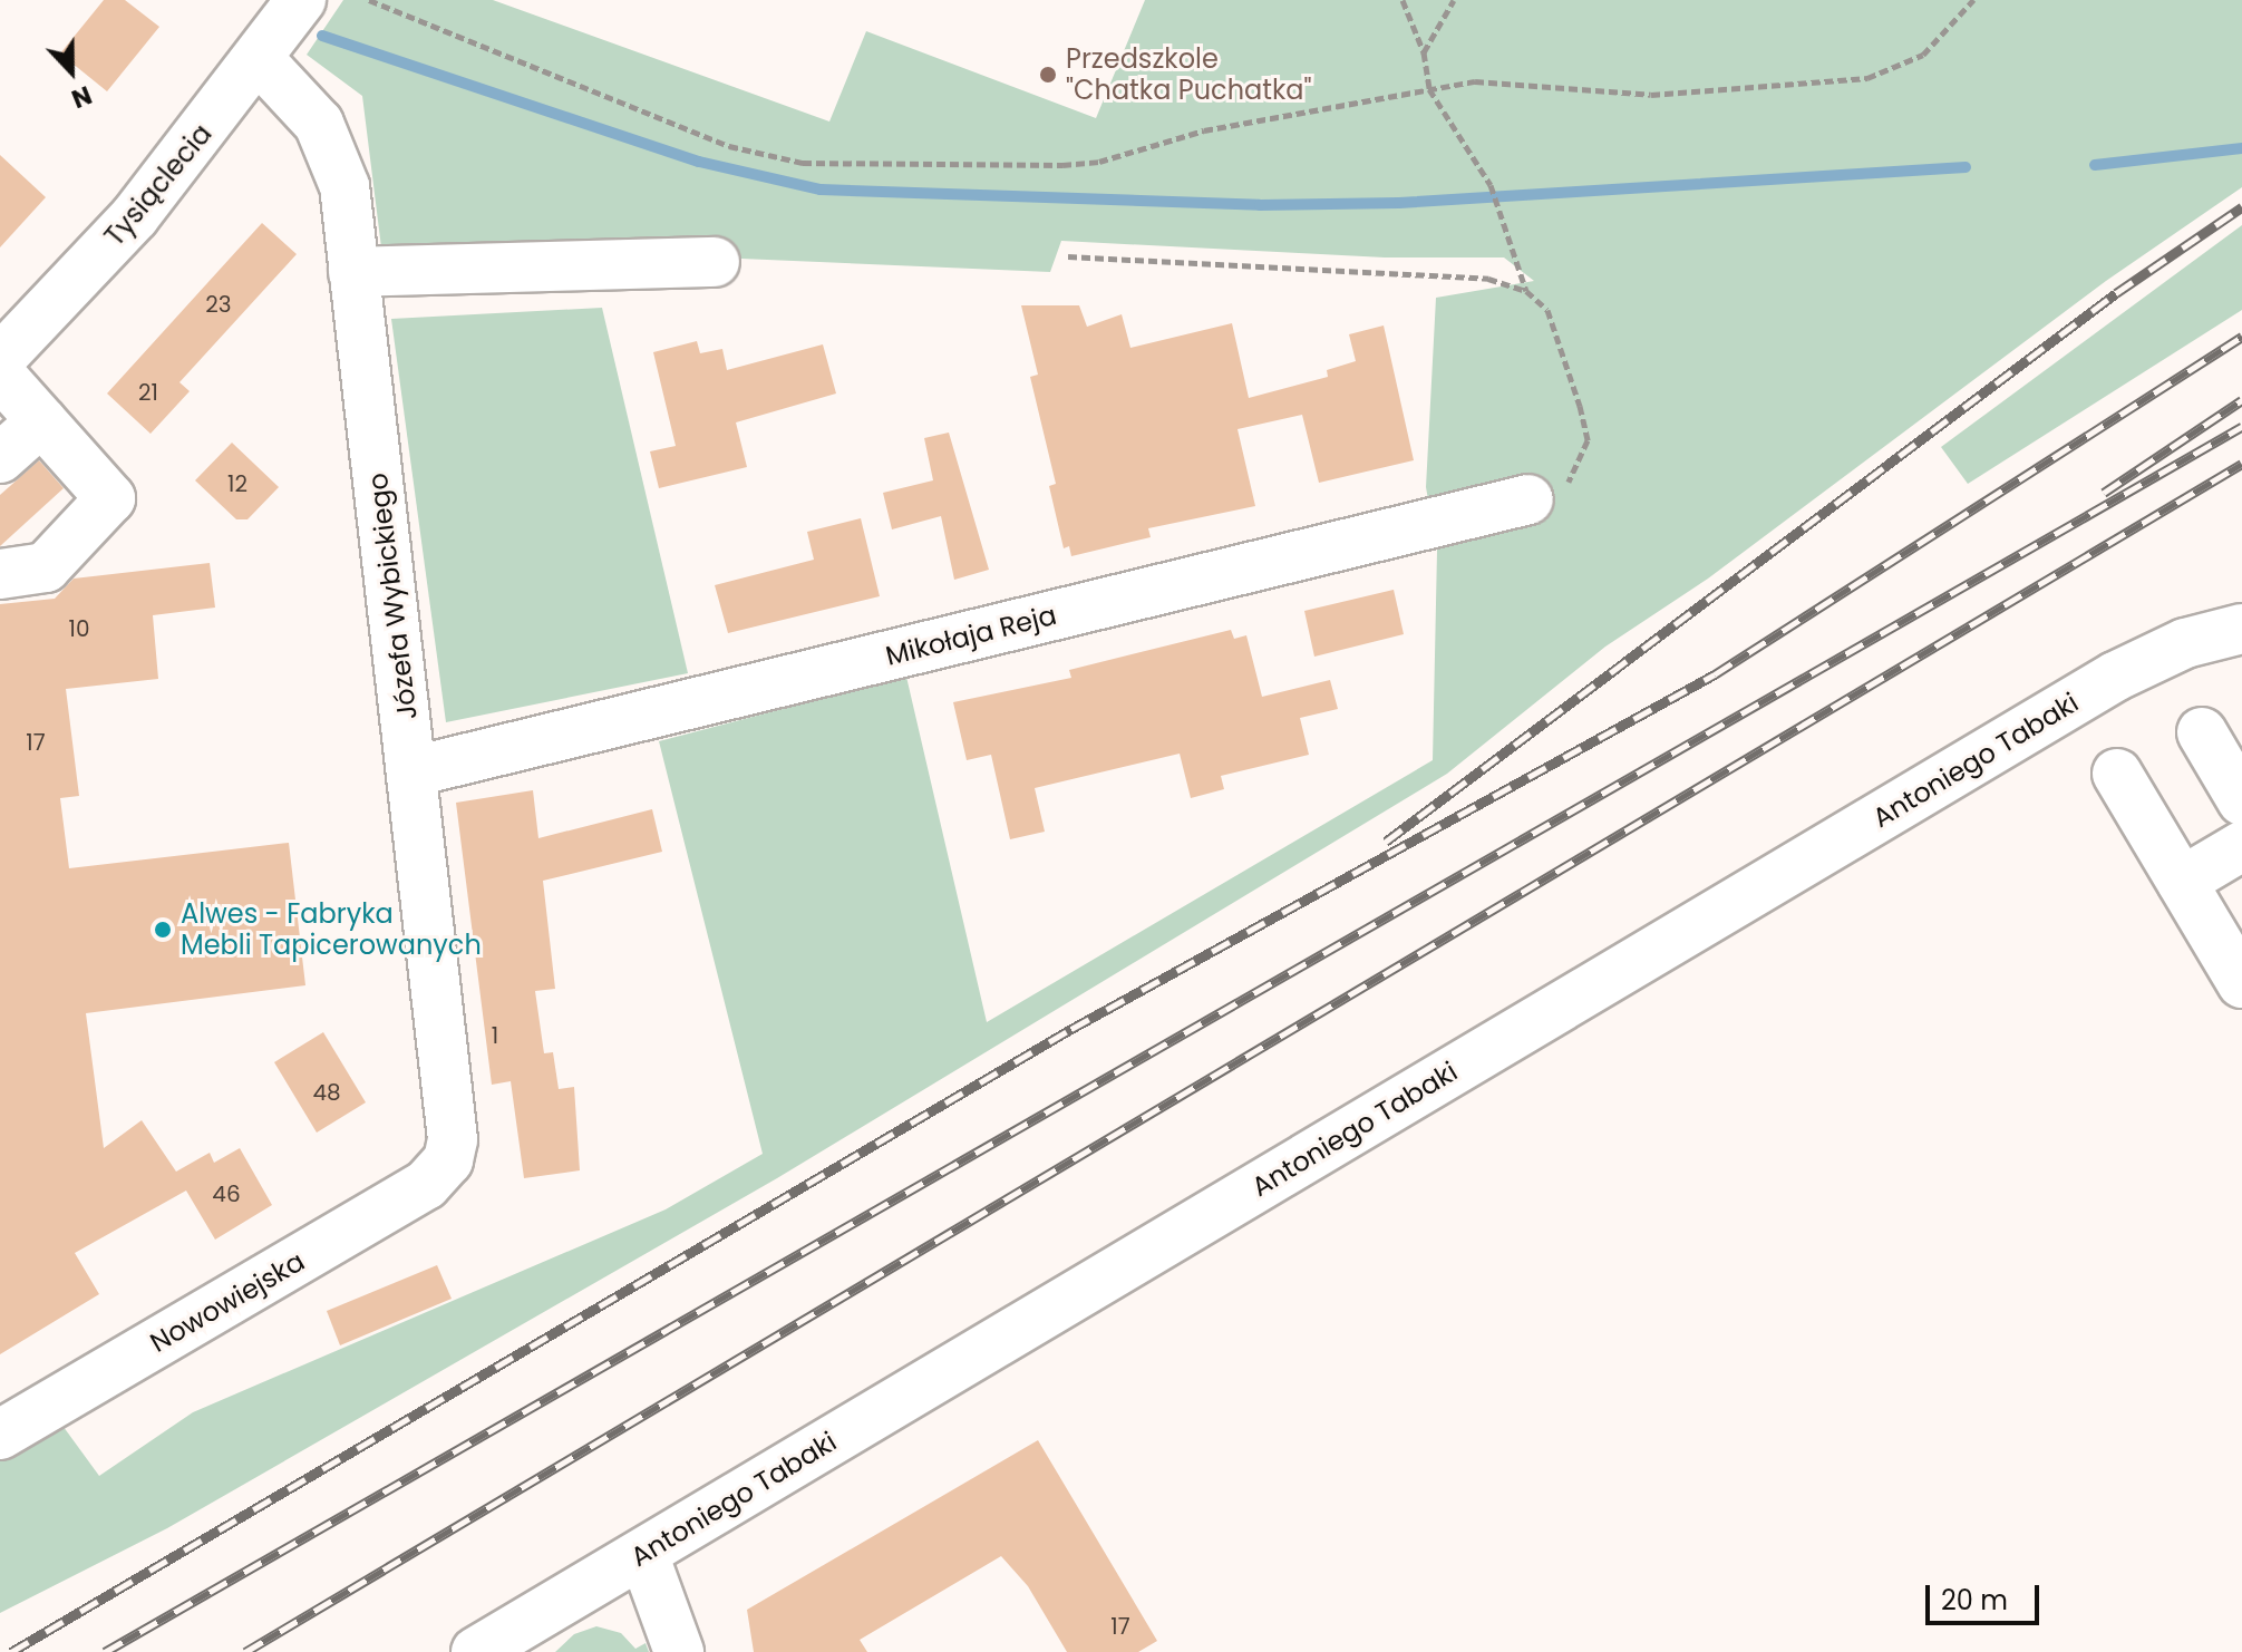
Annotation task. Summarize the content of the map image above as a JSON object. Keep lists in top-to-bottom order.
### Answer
{
  "streets": {
    "street": [
      "Tysiąclecia",
      "Józefa Wybickiego",
      "Mikołaja Reja",
      "Antoniego Tabaki",
      "Nowowiejska"
    ]
  },
  "crossings": [
    ["Tysiąclecia", "Józefa Wybickiego"],
    ["Józefa Wybickiego", "Mikołaja Reja"],
    ["Józefa Wybickiego", "Nowowiejska"]
  ],
  "places": ["Przedszkole \"Chatka Puchatka\"", "Alwes - Fabryka Mebli Tapicerowanych"],
  "house_numbers": [
    "23",
    "21",
    "12",
    "10",
    "17",
    "1",
    "48",
    "46",
    "17"
  ],
  "scale_bar": "20 m",
  "north": "bottom"
}
